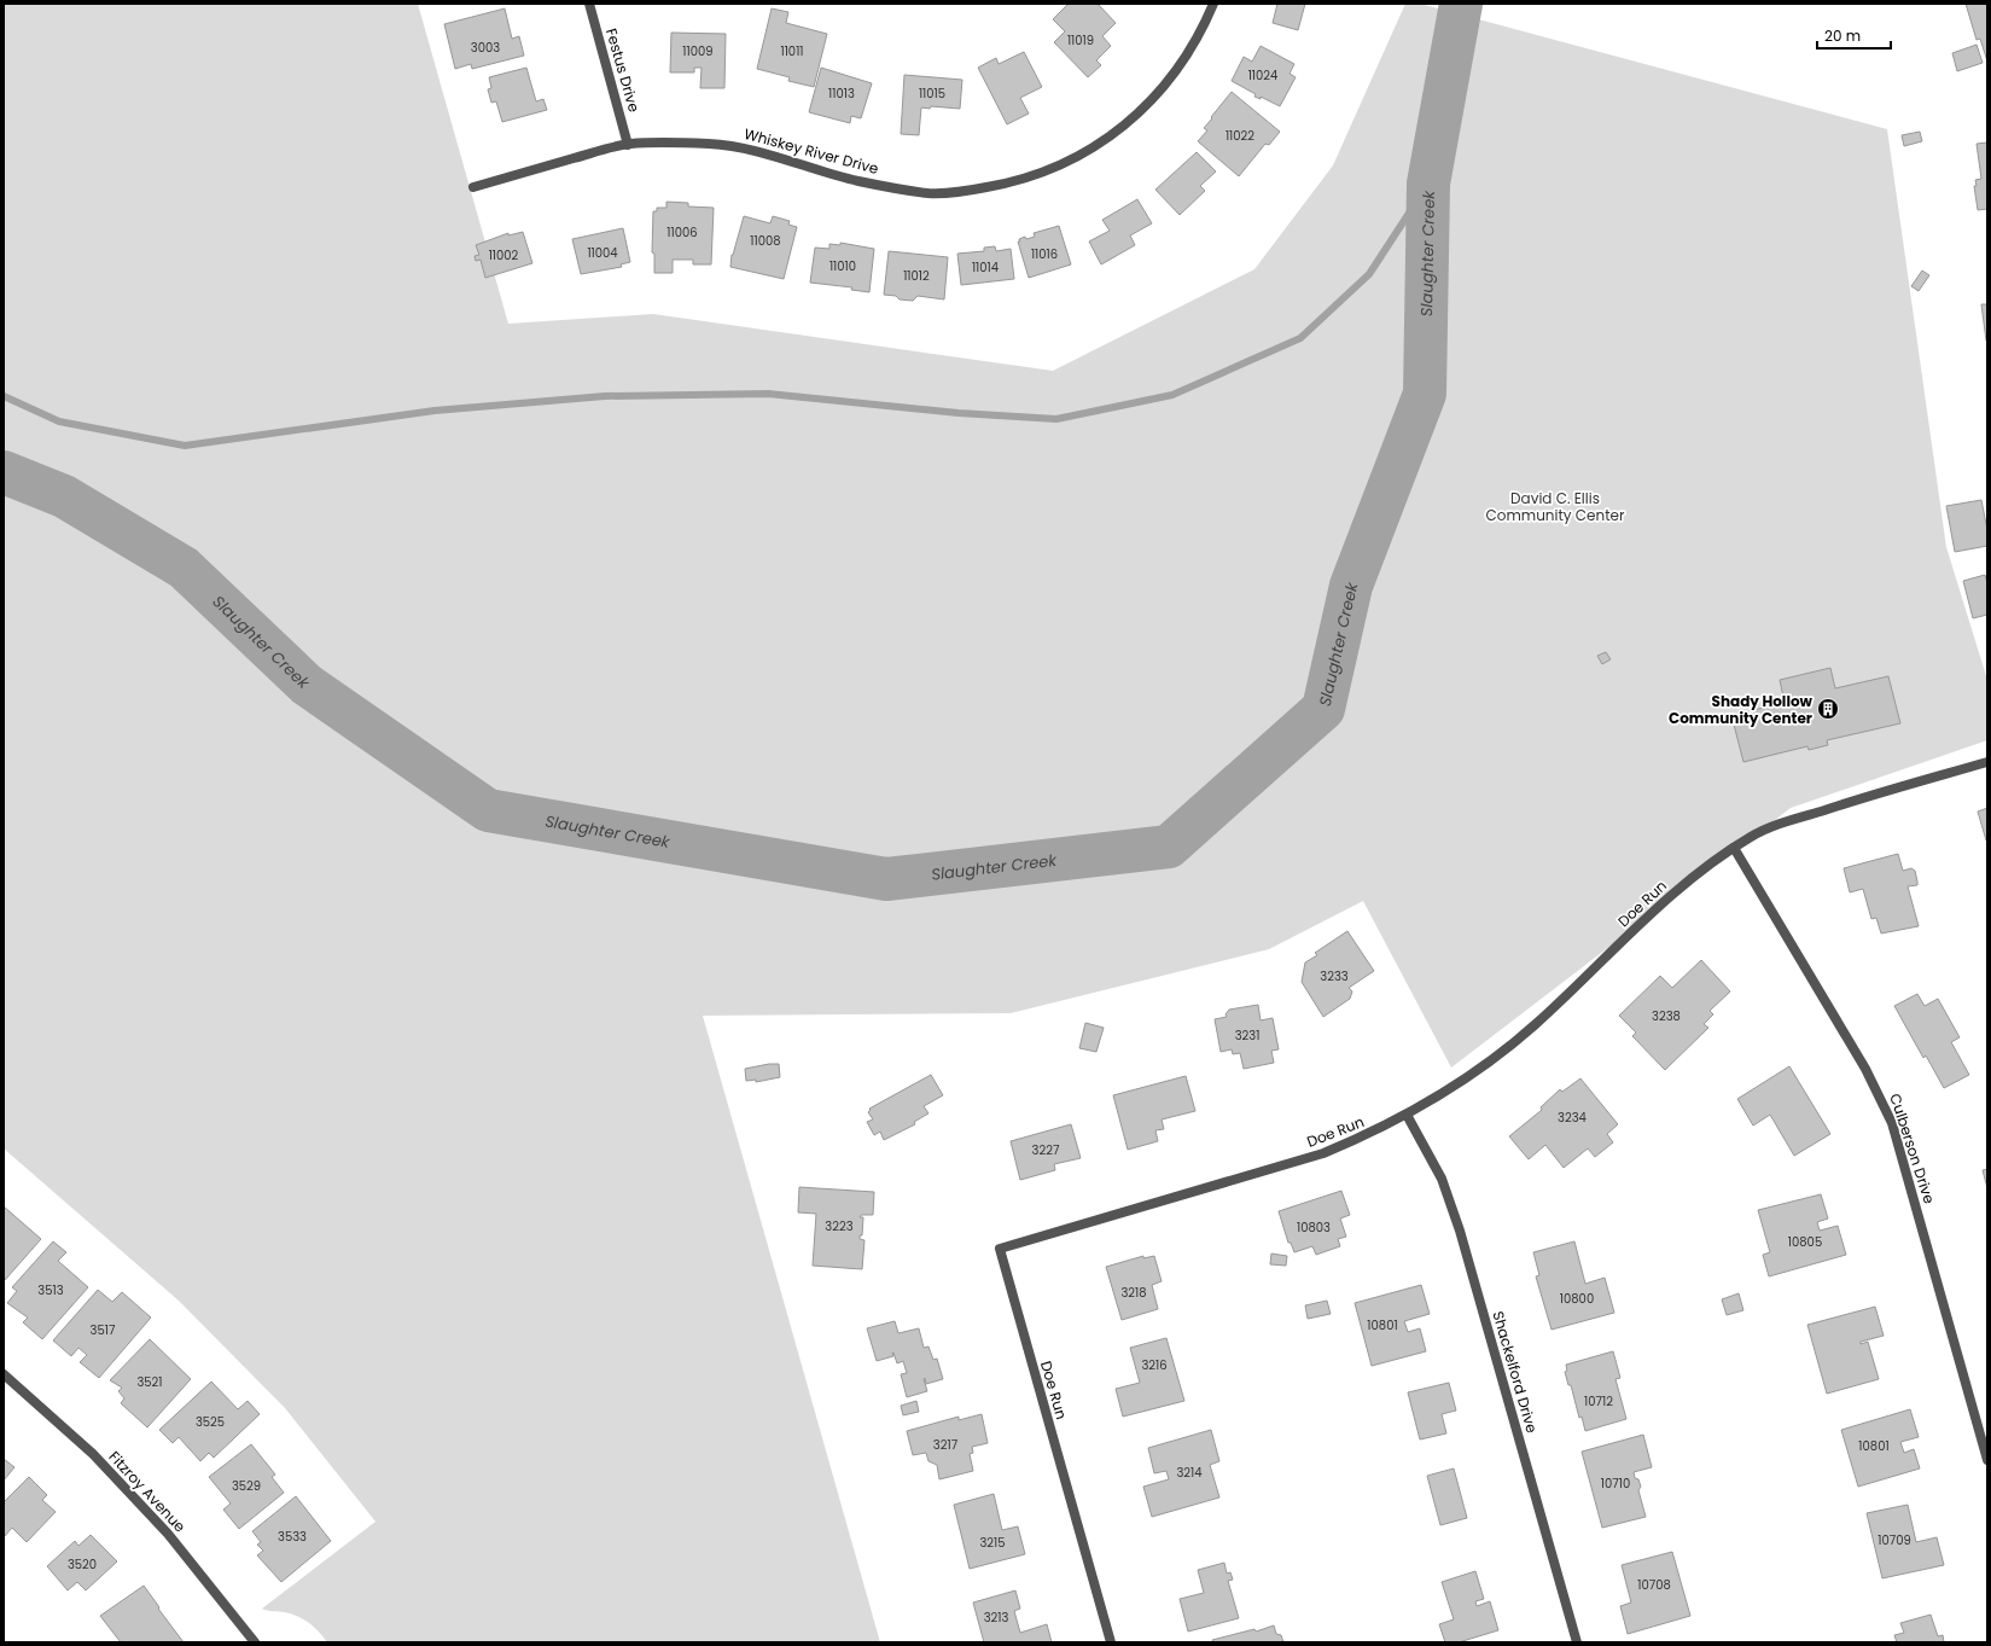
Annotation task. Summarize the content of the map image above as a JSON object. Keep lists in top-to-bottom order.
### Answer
{
  "streets": {
    "street": [
      "Festus Drive",
      "Whiskey River Drive",
      "Doe Run",
      "Culberson Drive",
      "Shackelford Drive",
      "Fitzroy Avenue"
    ]
  },
  "crossings": [
    ["Festus Drive", "Whiskey River Drive"],
    ["Doe Run", "Culberson Drive"],
    ["Doe Run", "Shackelford Drive"]
  ],
  "water": ["Slaughter Creek"],
  "parks": ["David C. Ellis Community Center"],
  "places": {
    "building": ["Shady Hollow Community Center"]
  },
  "house_numbers": [
    "11019",
    "3003",
    "11009",
    "11011",
    "11024",
    "11013",
    "11015",
    "11022",
    "11006",
    "11008",
    "11004",
    "11016",
    "11002",
    "11010",
    "11014",
    "11012",
    "3233",
    "3238",
    "3231",
    "3234",
    "3227",
    "3223",
    "10803",
    "10805",
    "3513",
    "3218",
    "10800",
    "10801",
    "3517",
    "3216",
    "3521",
    "10712",
    "3525",
    "3217",
    "10801",
    "3214",
    "10710",
    "3529",
    "3533",
    "10709",
    "3215",
    "3520",
    "10708",
    "3213"
  ],
  "scale_bar": "20 m"
}
